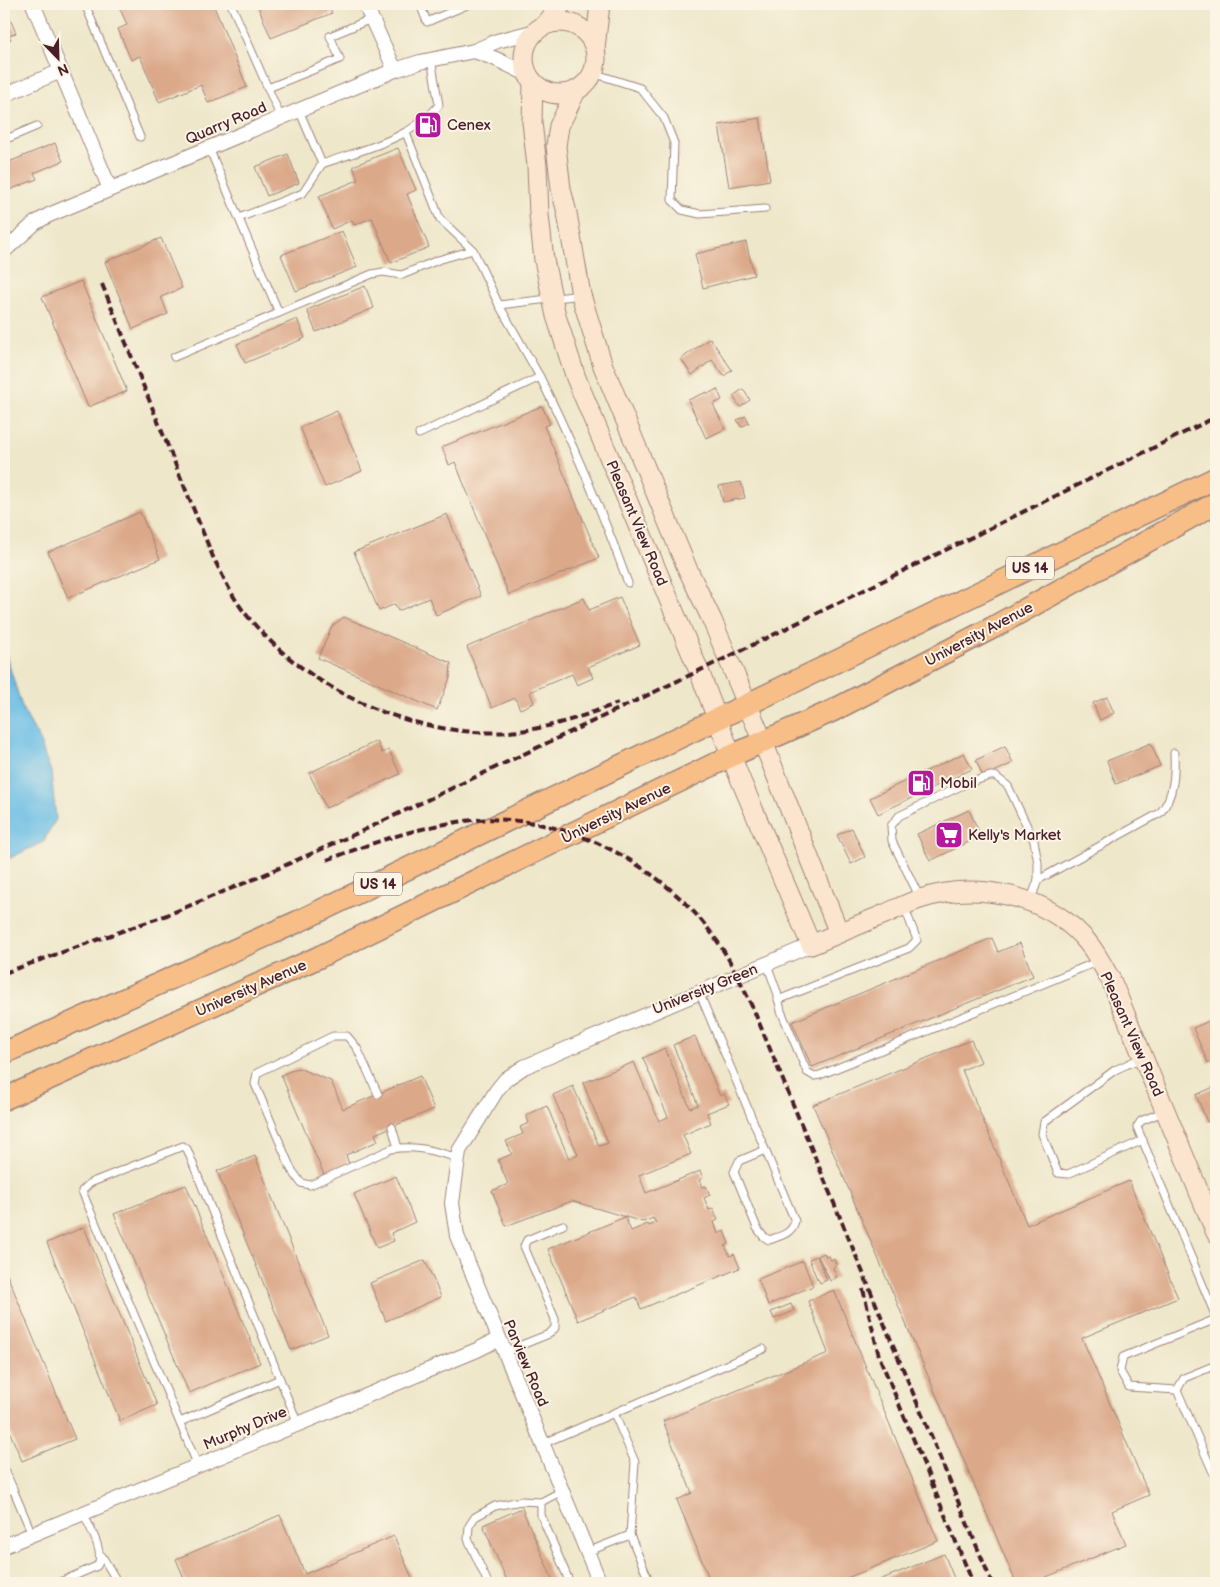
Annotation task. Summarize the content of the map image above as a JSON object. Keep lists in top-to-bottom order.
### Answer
{
  "streets": {
    "main road": [
      "Pleasant View Road",
      "US 14",
      "University Avenue",
      "University Green"
    ],
    "street": ["Quarry Road", "Parview Road", "Murphy Drive"]
  },
  "crossings": [
    ["Quarry Road", "Pleasant View Road"],
    ["Pleasant View Road", "US 14"],
    ["Pleasant View Road", "University Avenue"],
    ["Pleasant View Road", "University Green"],
    ["University Green", "Parview Road"],
    ["Parview Road", "Murphy Drive"]
  ],
  "places": {
    "fuel station": ["Cenex", "Mobil"],
    "supermarket": ["Kelly's Market"]
  },
  "north": "bottom right"
}
